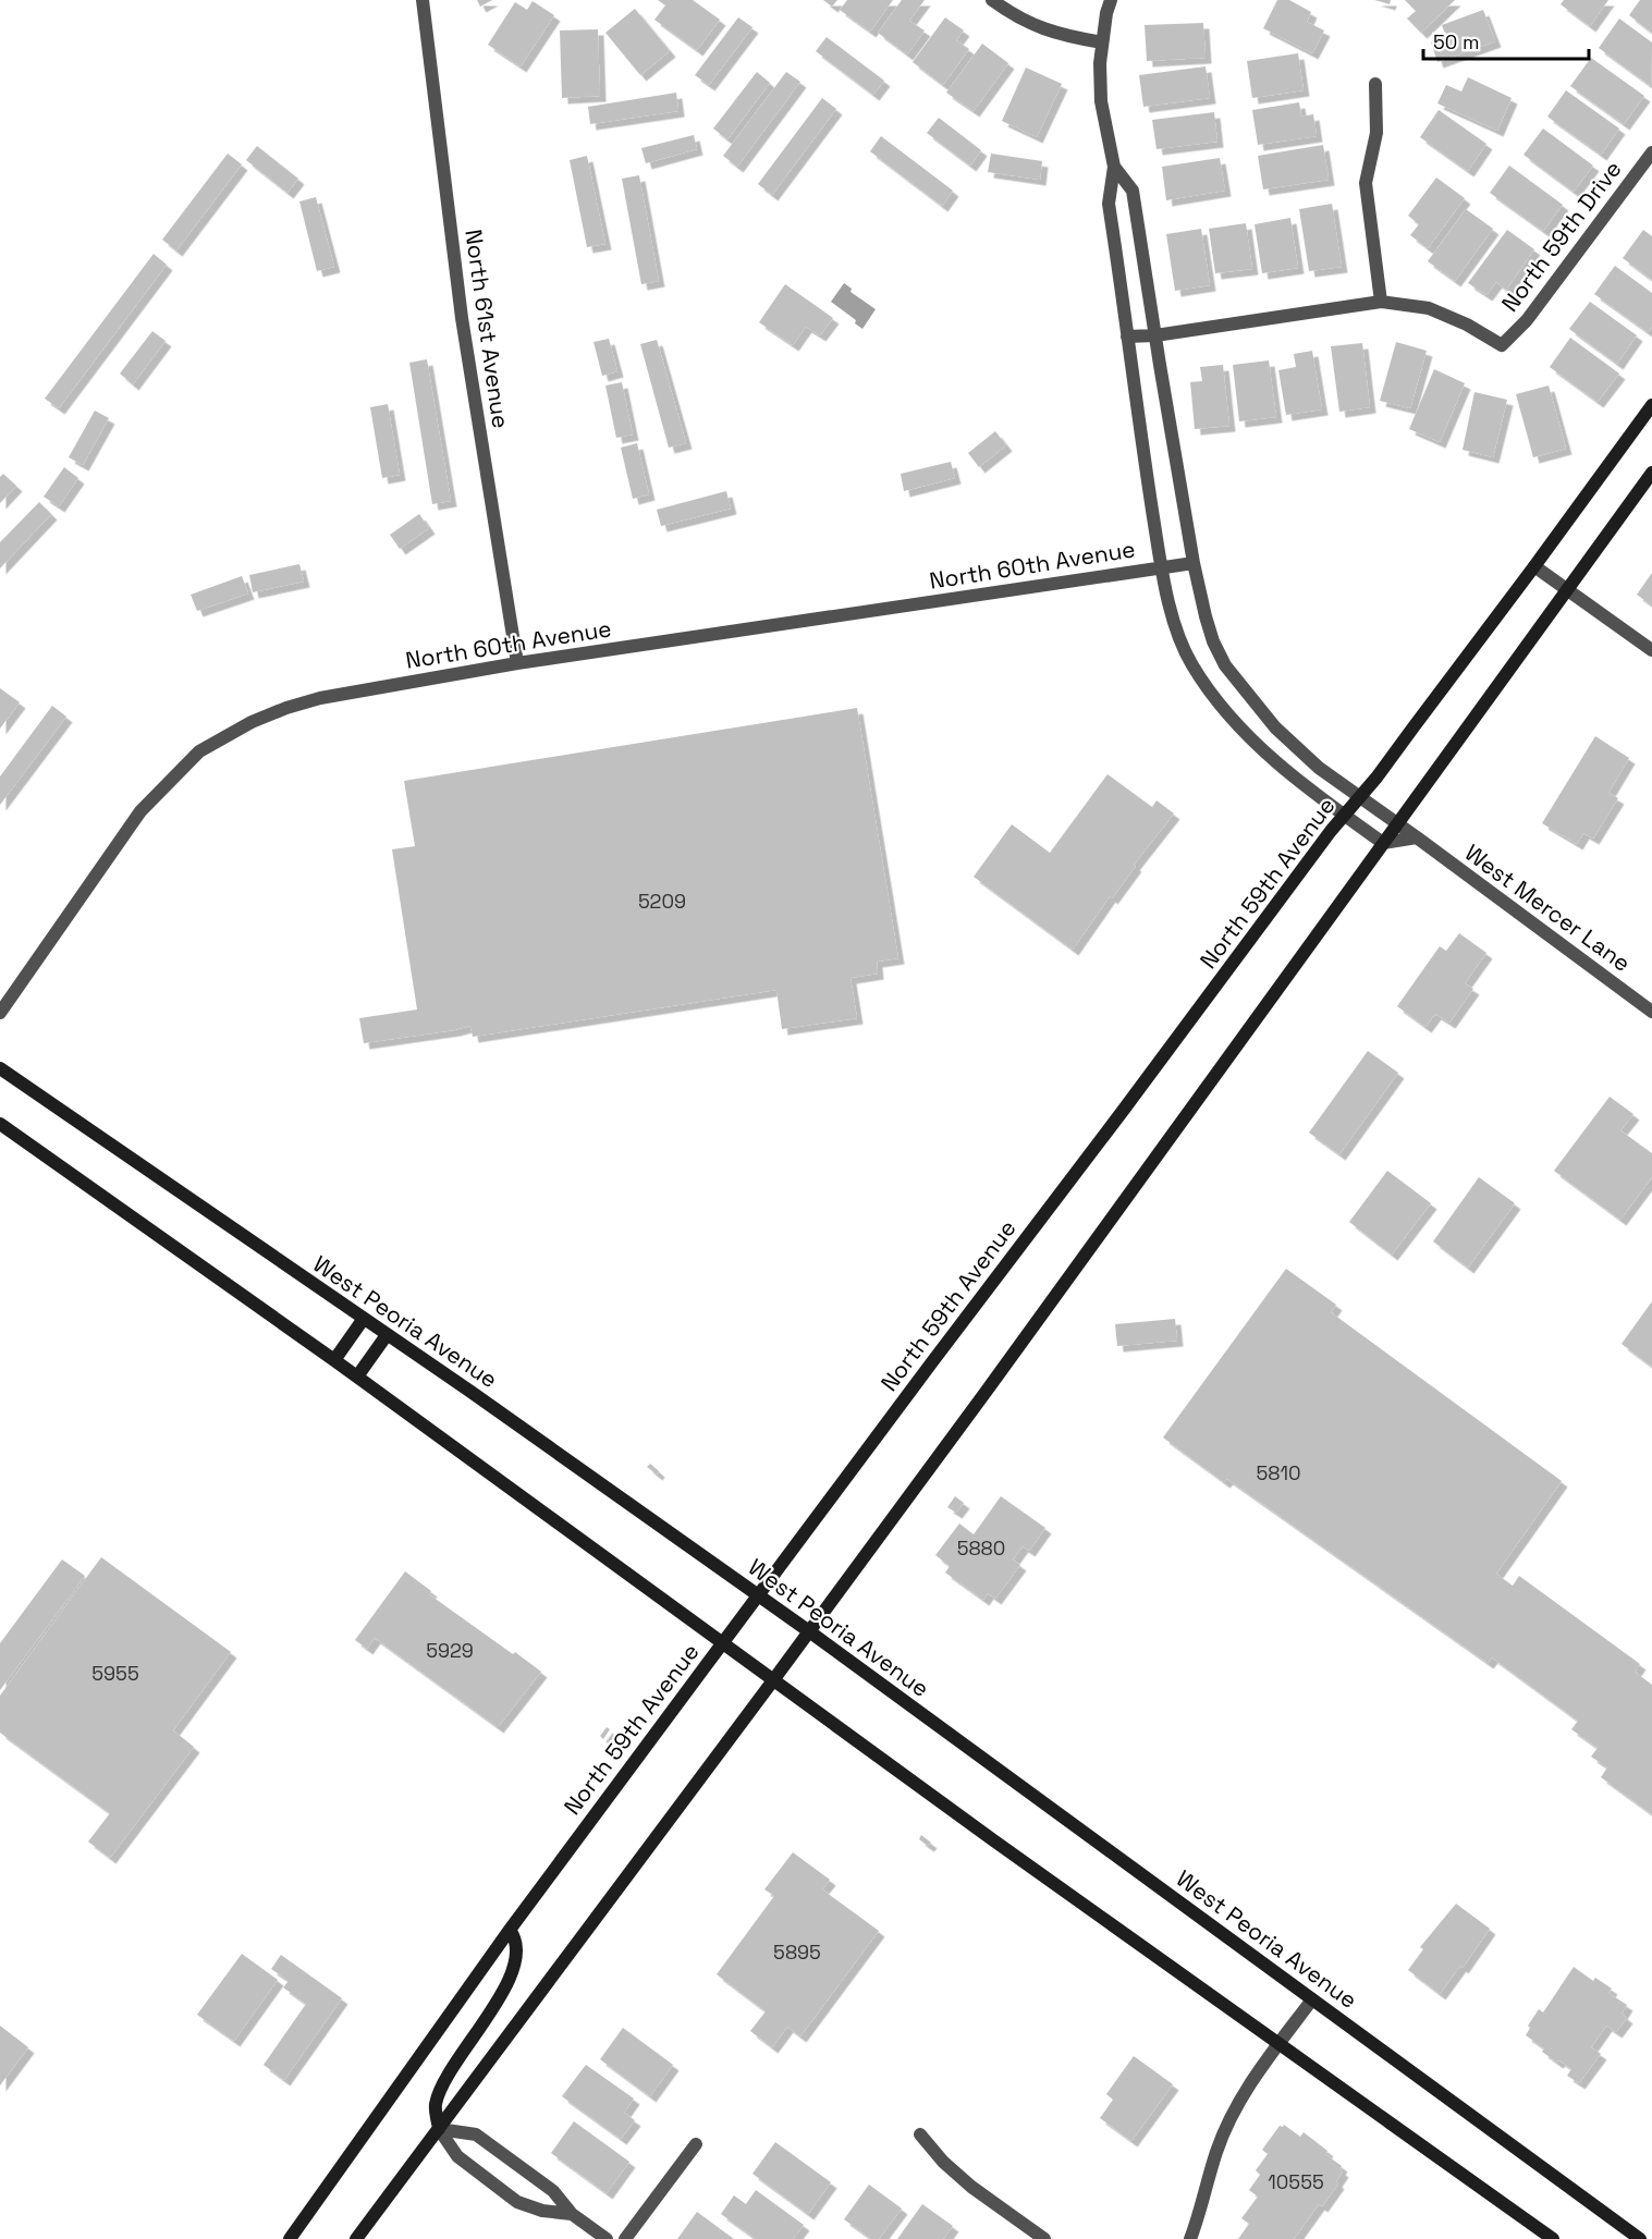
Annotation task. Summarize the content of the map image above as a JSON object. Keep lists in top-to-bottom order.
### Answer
{
  "streets": {
    "main road": ["North 59th Avenue", "West Peoria Avenue"],
    "street": [
      "North 59th Drive",
      "North 61st Avenue",
      "North 60th Avenue",
      "West Mercer Lane"
    ]
  },
  "crossings": [
    ["North 61st Avenue", "North 60th Avenue"],
    ["North 60th Avenue", "West Mercer Lane"],
    ["North 59th Avenue", "West Mercer Lane"],
    ["North 59th Avenue", "West Peoria Avenue"]
  ],
  "house_numbers": [
    "5209",
    "5810",
    "5880",
    "5929",
    "5955",
    "5895",
    "10555"
  ],
  "scale_bar": "50 m"
}
